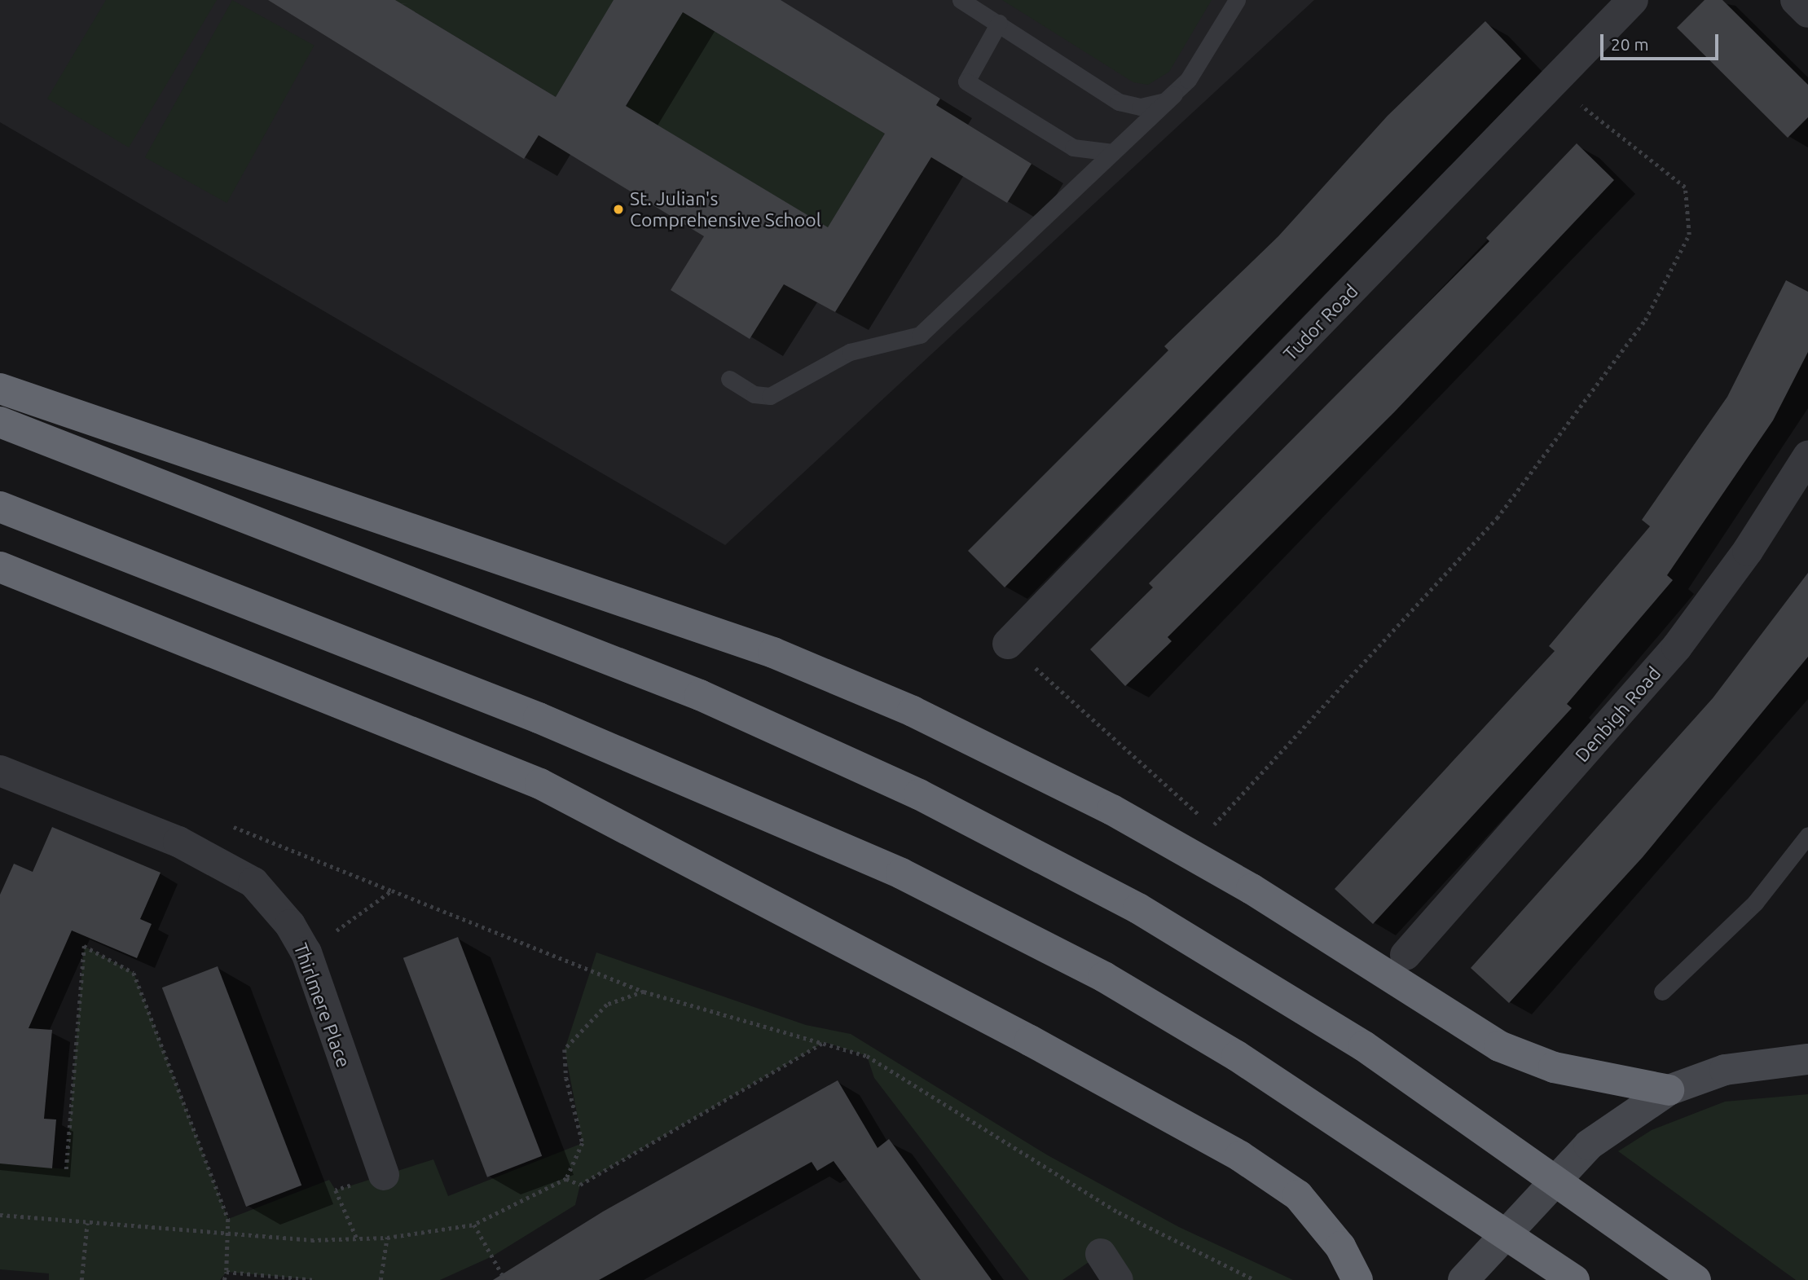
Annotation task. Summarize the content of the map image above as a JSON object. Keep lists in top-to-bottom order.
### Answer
{
  "streets": {
    "street": ["Tudor Road", "Denbigh Road", "Thirlmere Place"]
  },
  "places": ["St. Julian's Comprehensive School"],
  "scale_bar": "20 m"
}
